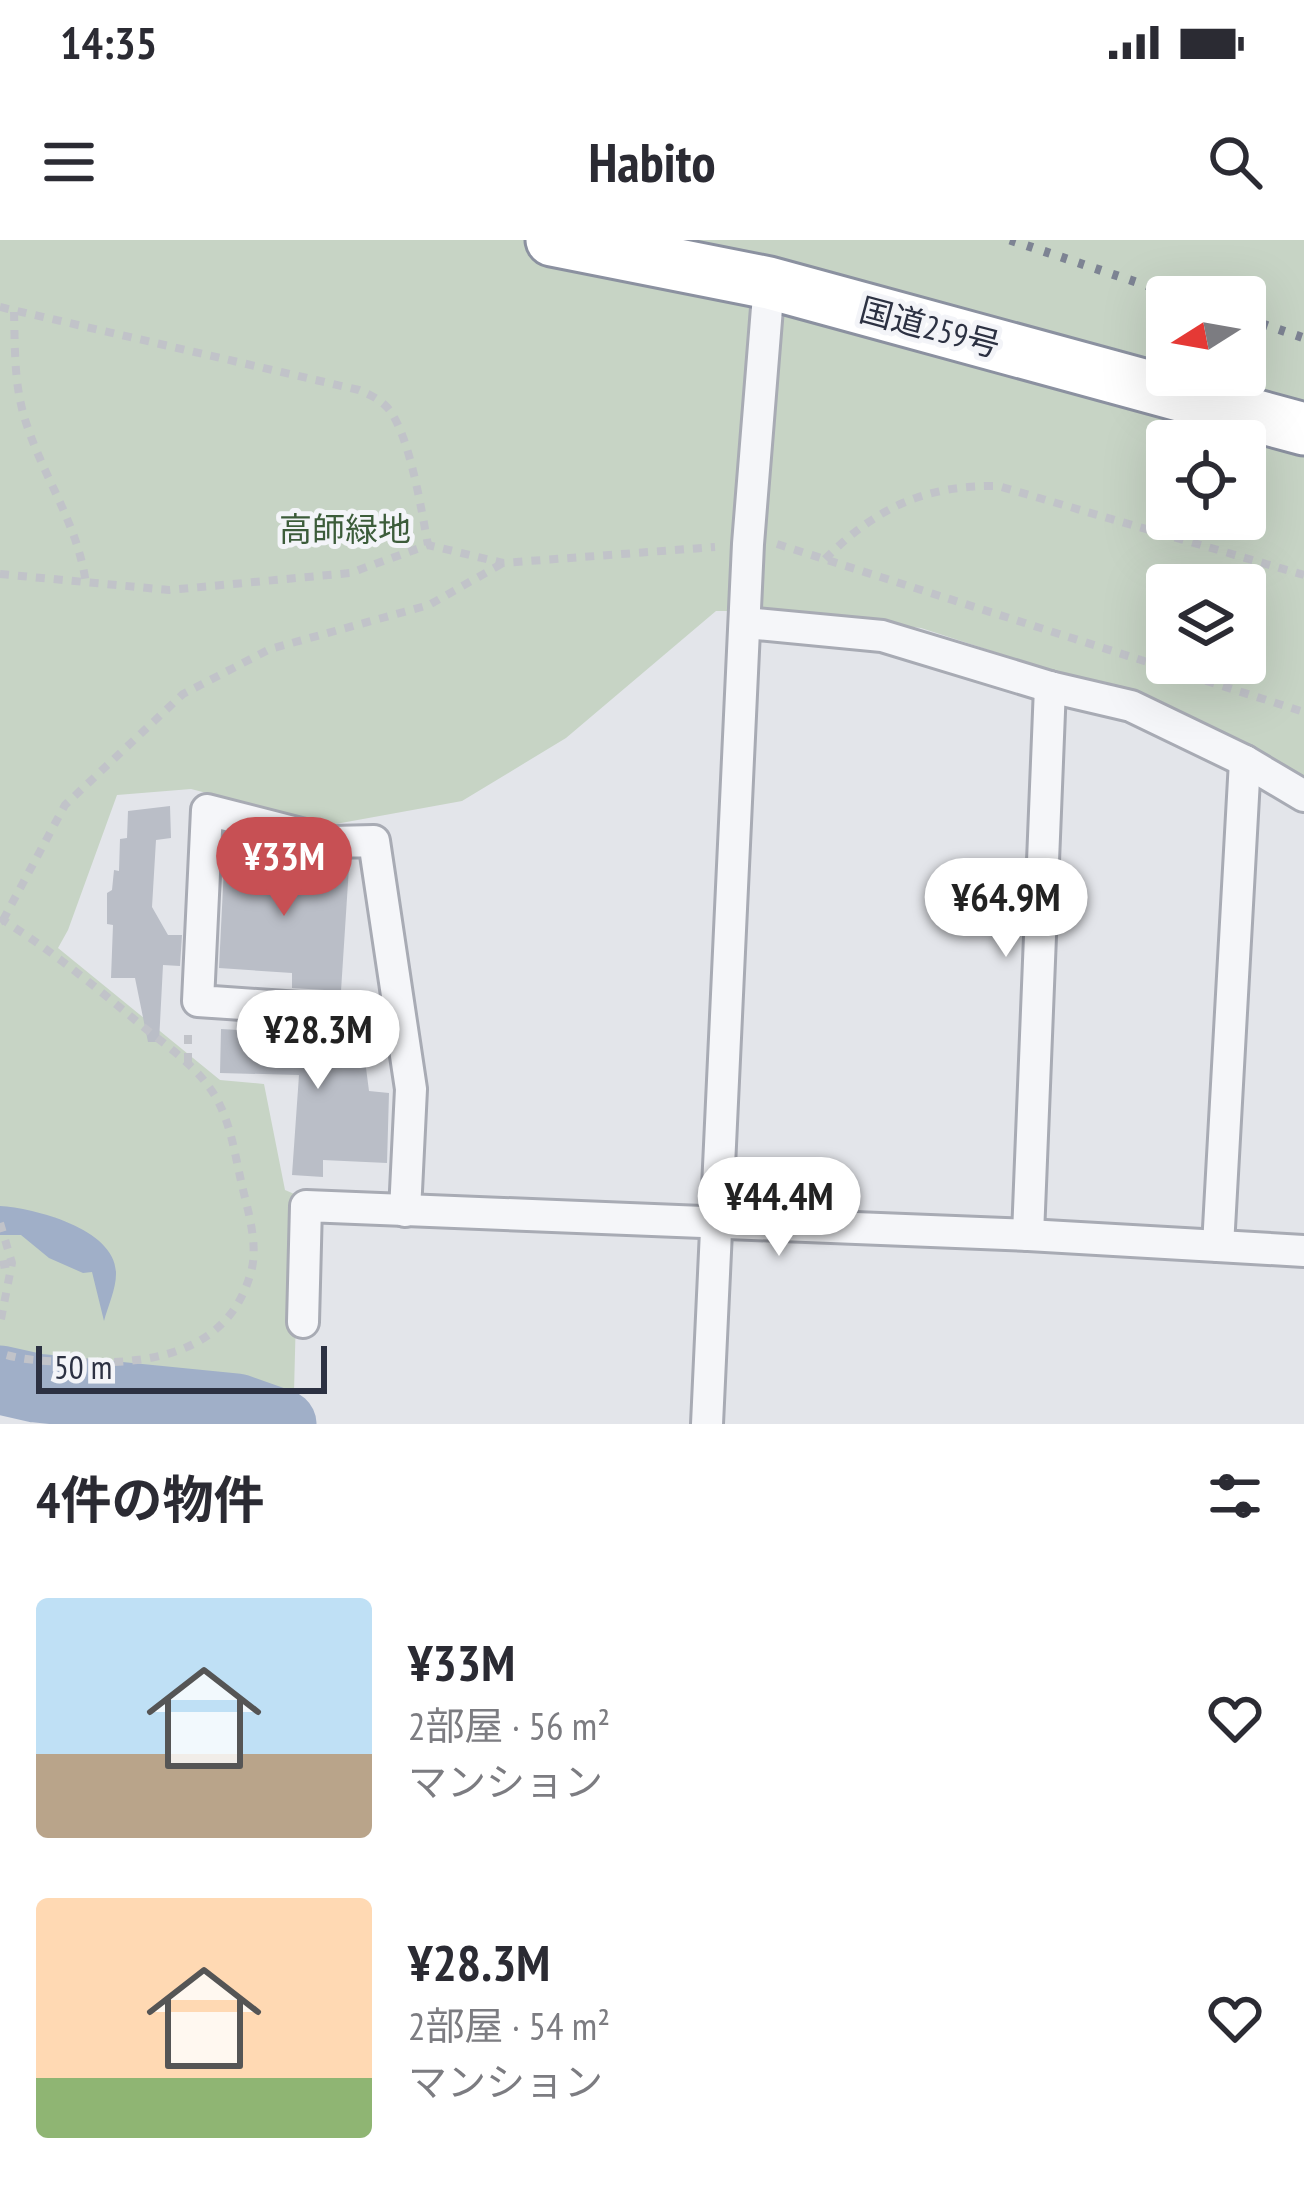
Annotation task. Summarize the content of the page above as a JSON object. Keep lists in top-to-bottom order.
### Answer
{
  "streets": {
    "highway": ["国道259号"]
  },
  "parks": ["高師緑地"],
  "scale_bar": "50 m",
  "north": "left",
  "page": {
    "status": "14:35",
    "header": "Habito",
    "price": [
      "¥33M",
      "¥64.9M",
      "¥28.3M",
      "¥44.4M"
    ],
    "scale": "50 m",
    "heading": "4件の物件",
    "list": [
      {
        "name": "¥33M",
        "note": "2部屋 · 56 m² · マンション"
      },
      {
        "name": "¥28.3M",
        "note": "2部屋 · 54 m² · マンション"
      }
    ]
  }
}
